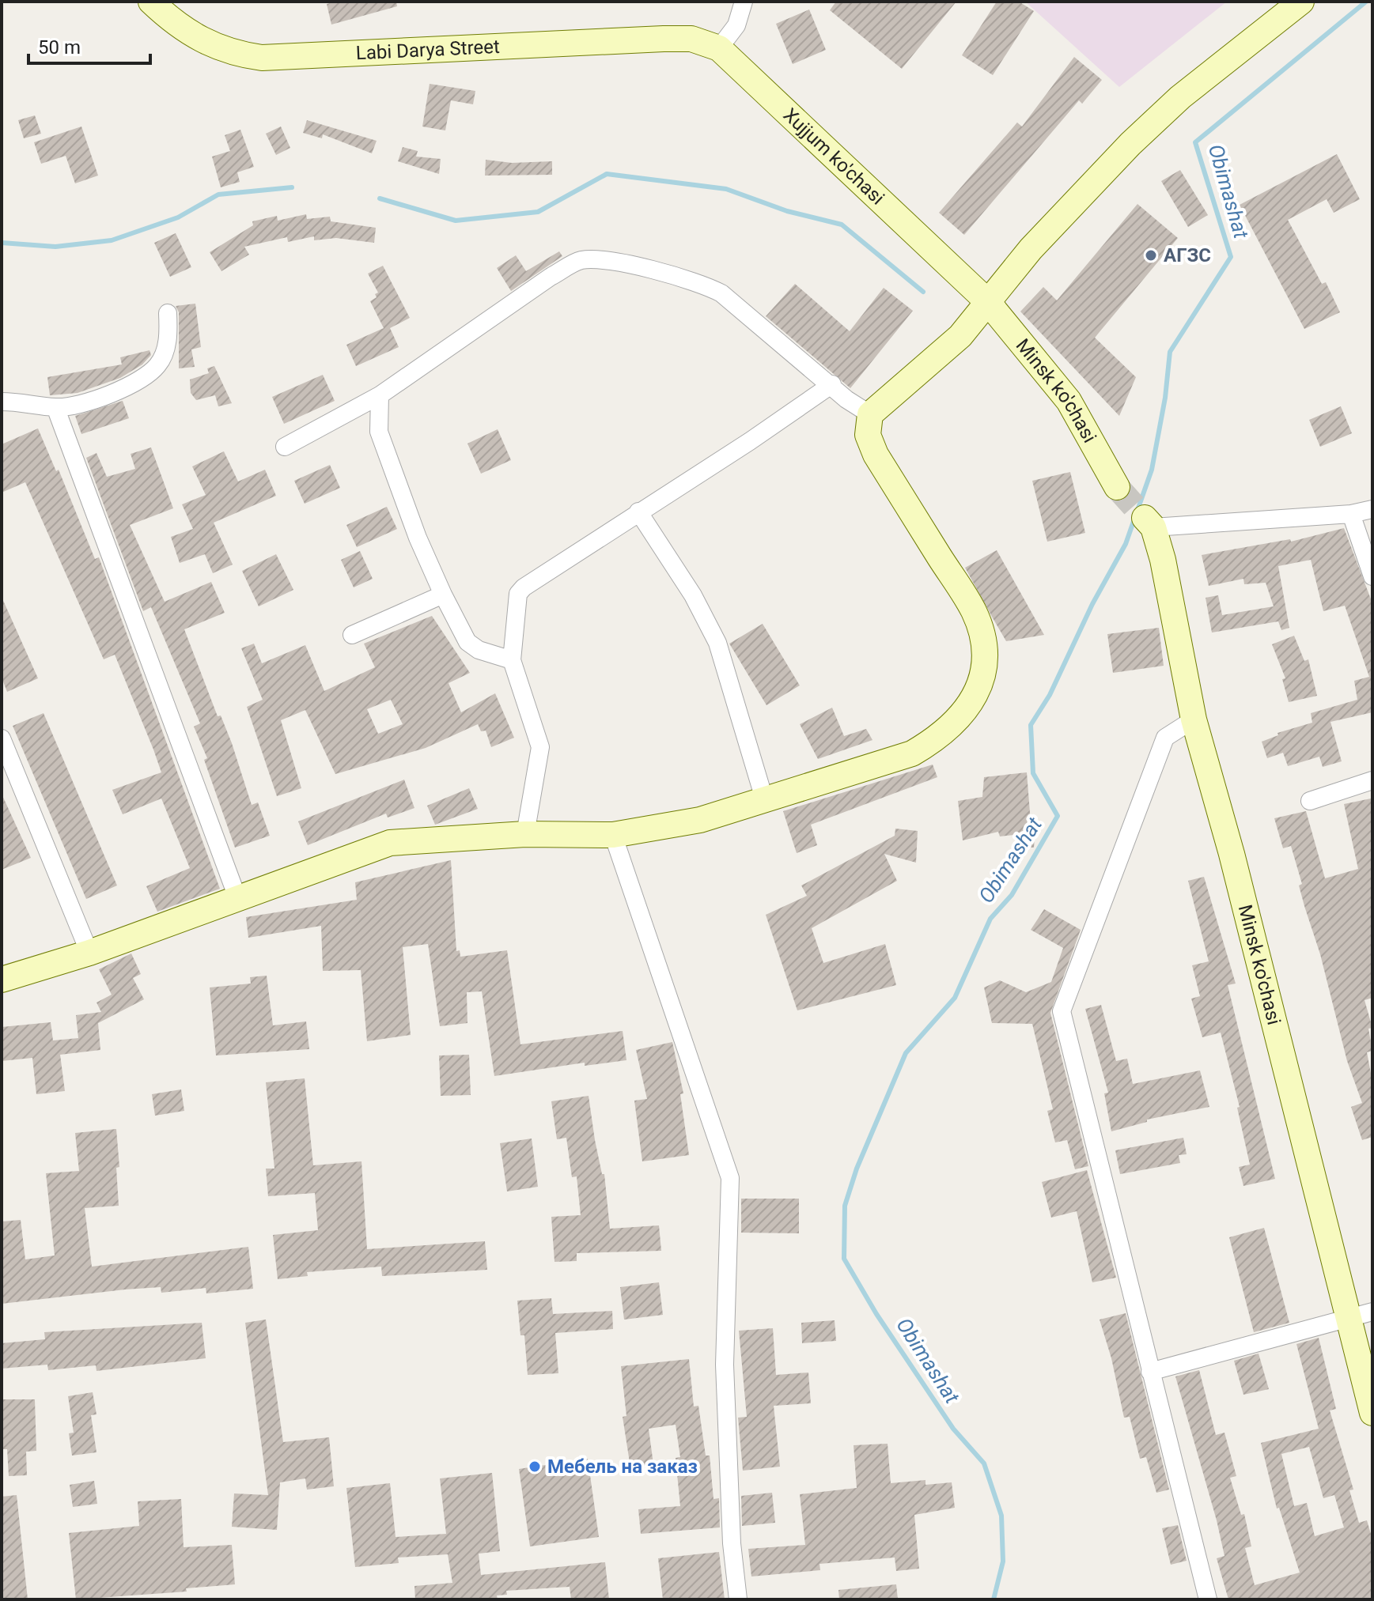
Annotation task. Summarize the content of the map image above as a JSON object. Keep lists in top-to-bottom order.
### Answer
{
  "streets": {
    "street": ["Labi Darya Street", "Xujjum ko'chasi", "Minsk ko'chasi"]
  },
  "crossings": [
    ["Labi Darya Street", "Xujjum ko'chasi"],
    ["Xujjum ko'chasi", "Minsk ko'chasi"]
  ],
  "water": ["Obimashat"],
  "places": ["АГЗС", "Мебель на заказ"],
  "scale_bar": "50 m"
}
